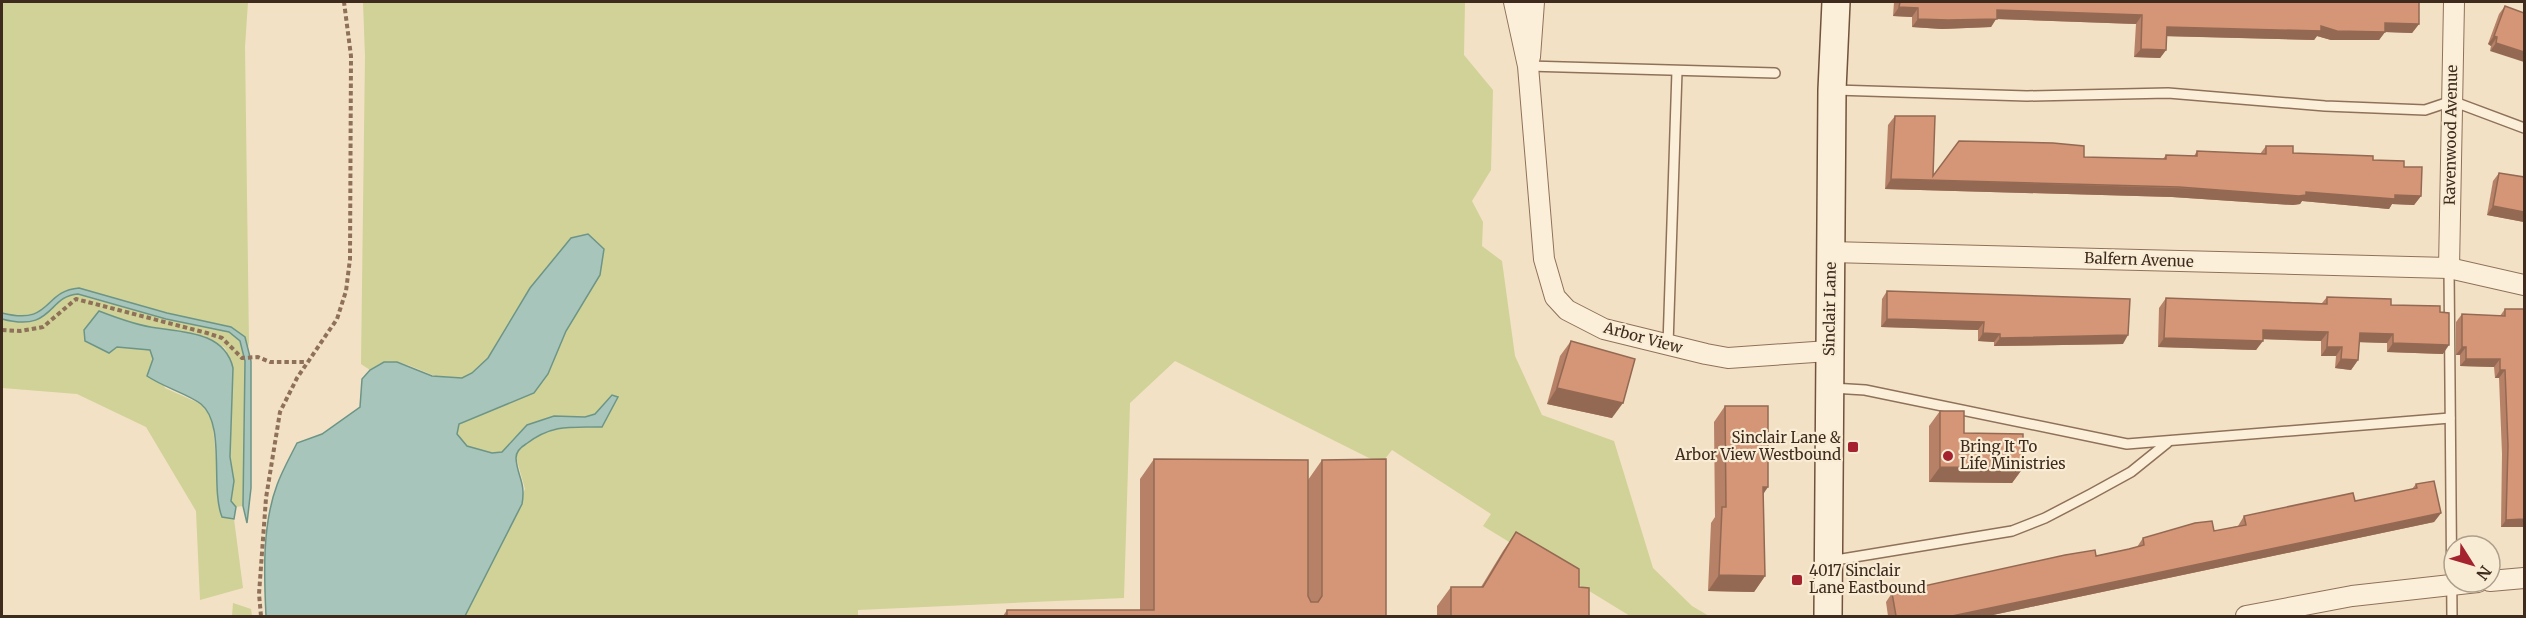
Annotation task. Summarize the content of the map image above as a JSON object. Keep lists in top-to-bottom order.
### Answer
{
  "streets": {
    "main road": ["Sinclair Lane"],
    "street": ["Ravenwood Avenue", "Balfern Avenue", "Arbor View"]
  },
  "crossings": [
    ["Ravenwood Avenue", "Balfern Avenue"],
    ["Balfern Avenue", "Sinclair Lane"],
    ["Sinclair Lane", "Arbor View"]
  ],
  "places": {
    "transit": ["Sinclair Lane & Arbor View Westbound", "4017 Sinclair Lane Eastbound"],
    "other": ["Bring It To Life Ministries"]
  },
  "north": "bottom right"
}
